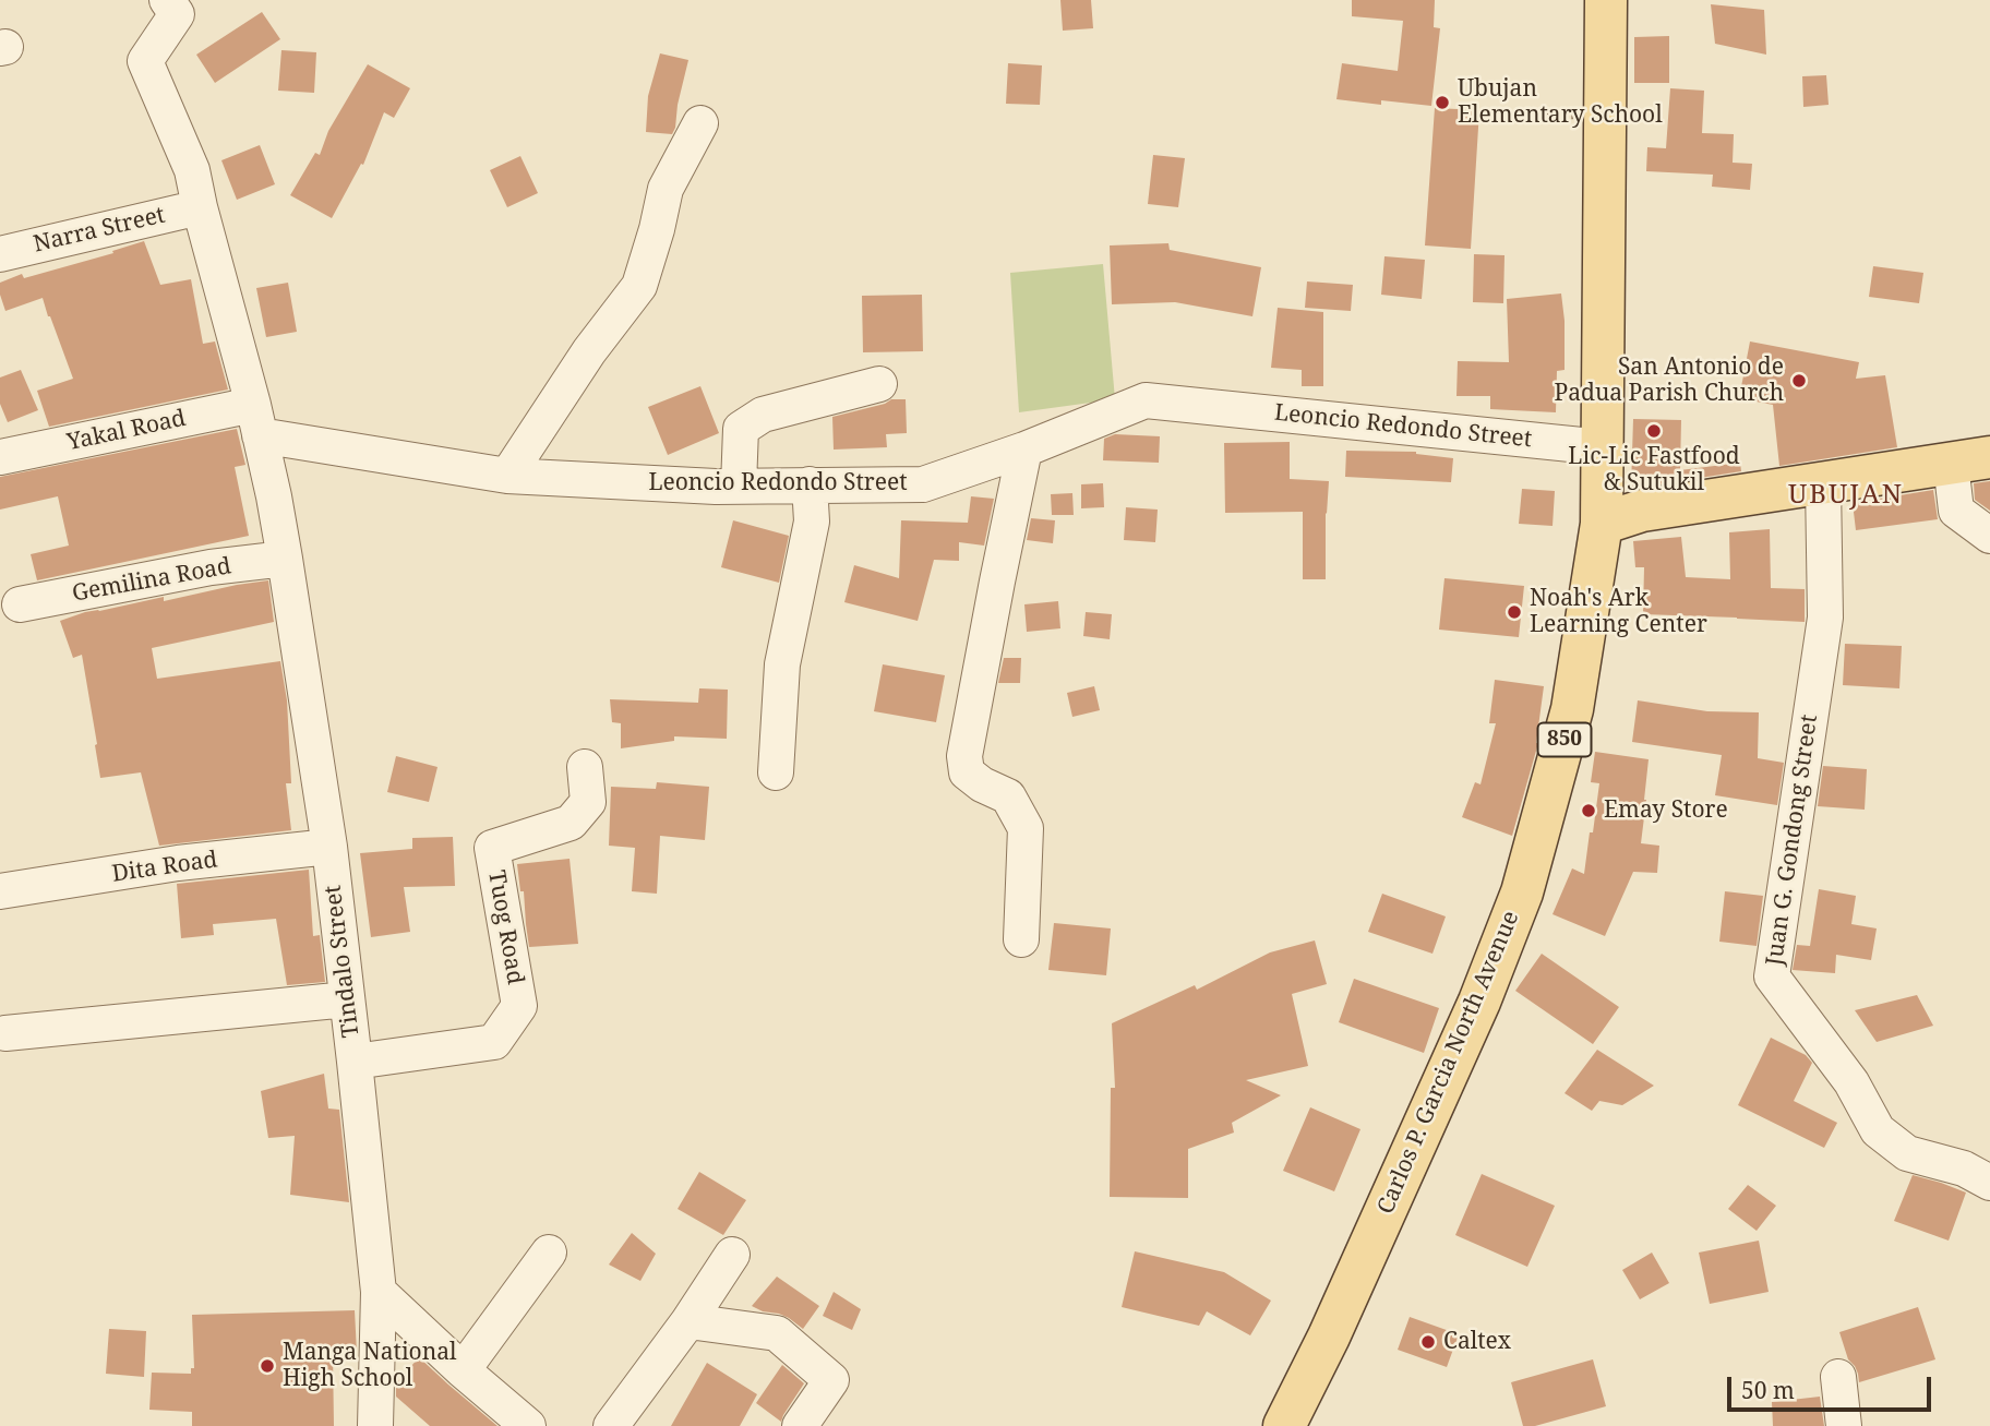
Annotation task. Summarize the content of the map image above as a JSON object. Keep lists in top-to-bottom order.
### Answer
{
  "streets": {
    "main road": ["850", "Carlos P. Garcia North Avenue"],
    "street": [
      "Narra Street",
      "Leoncio Redondo Street",
      "Yakal Road",
      "Gemilina Road",
      "Juan G. Gondong Street",
      "Dita Road",
      "Tuog Road",
      "Tindalo Street"
    ]
  },
  "crossings": [
    ["Narra Street", "Tindalo Street"],
    ["Leoncio Redondo Street", "Yakal Road"],
    ["Leoncio Redondo Street", "Tindalo Street"],
    ["Leoncio Redondo Street", "Carlos P. Garcia North Avenue"],
    ["Yakal Road", "Tindalo Street"],
    ["Gemilina Road", "Tindalo Street"],
    ["Dita Road", "Tindalo Street"],
    ["Tuog Road", "Tindalo Street"]
  ],
  "districts": ["UBUJAN"],
  "places": [
    "Ubujan Elementary School",
    "San Antonio de Padua Parish Church",
    "Lic-Lic Fastfood & Sutukil",
    "Noah's Ark Learning Center",
    "Emay Store",
    "Caltex",
    "Manga National High School"
  ],
  "scale_bar": "50 m"
}
